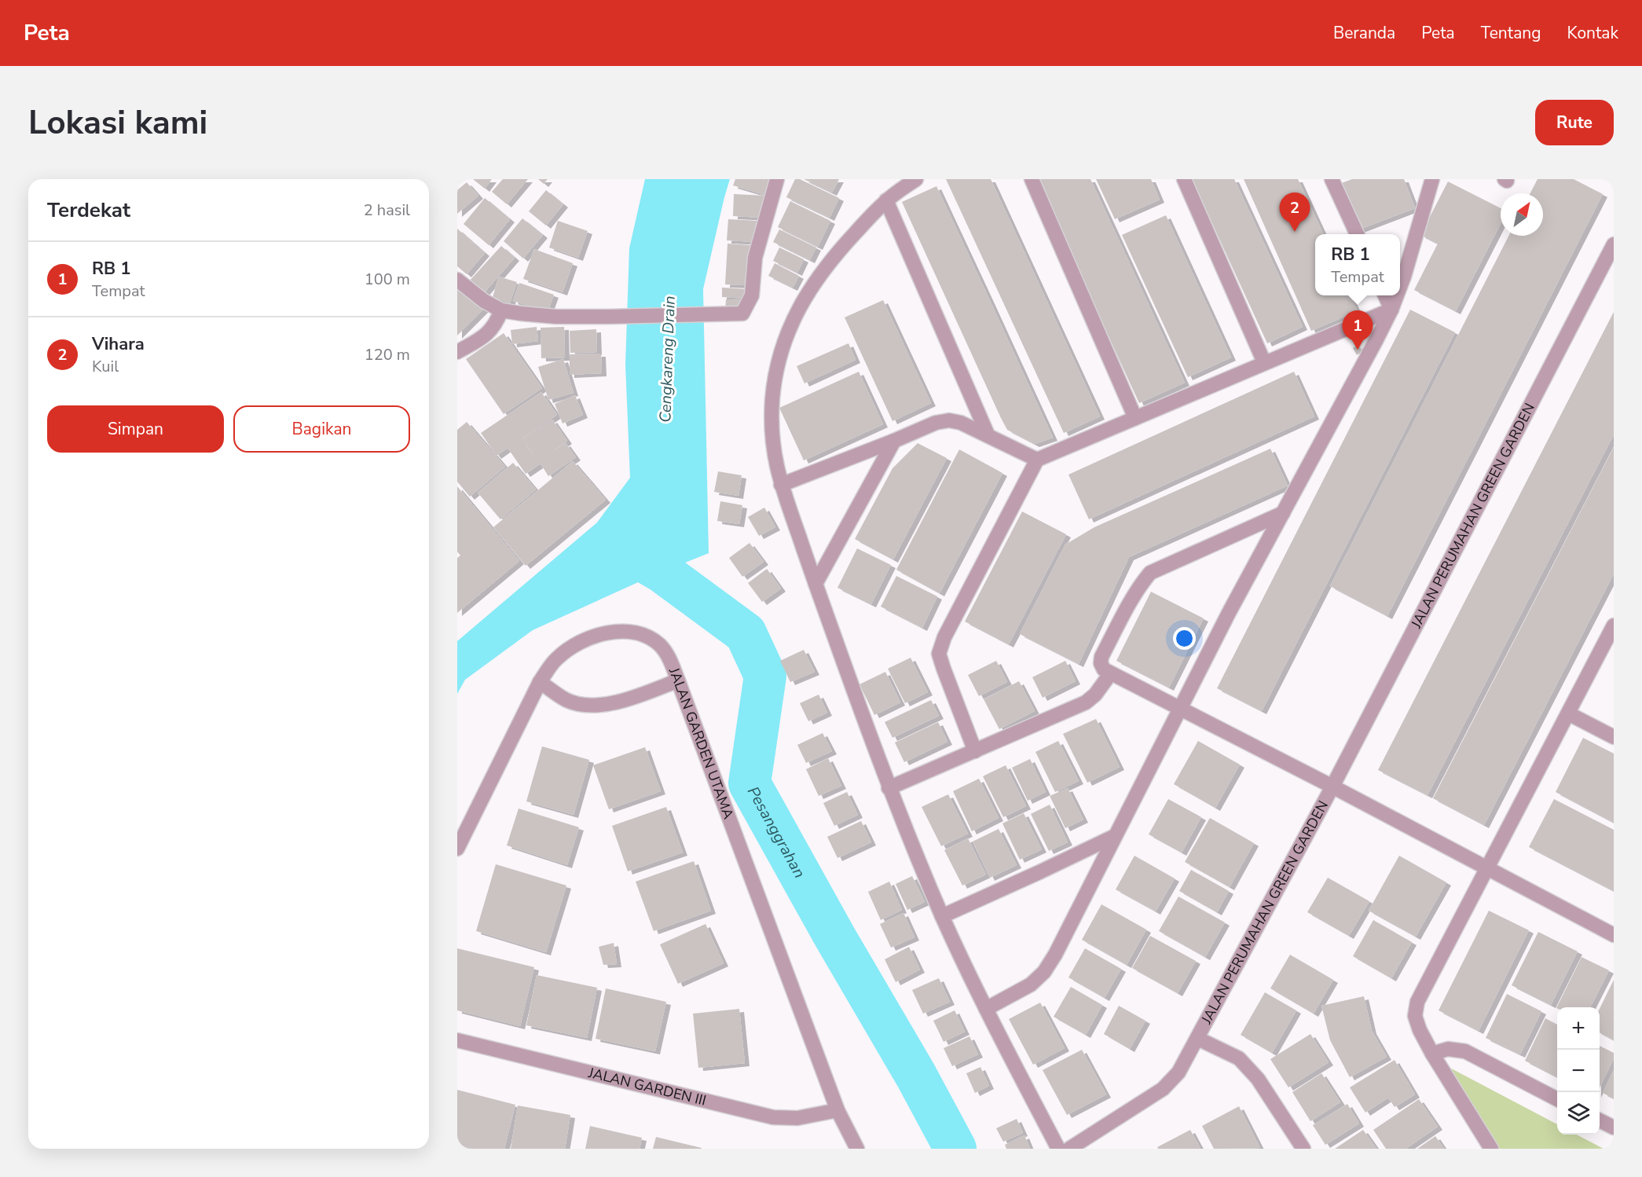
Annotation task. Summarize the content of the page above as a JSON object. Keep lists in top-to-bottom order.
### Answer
{
  "streets": {
    "street": ["JALAN PERUMAHAN GREEN GARDEN", "JALAN GARDEN UTAMA", "JALAN GARDEN III"]
  },
  "crossings": [
    ["JALAN GARDEN UTAMA", "JALAN GARDEN III"]
  ],
  "water": ["Cengkareng Drain", "Pesanggrahan"],
  "north": "top right",
  "page": {
    "header": "Peta",
    "nav": [
      "Beranda",
      "Peta",
      "Tentang",
      "Kontak"
    ],
    "buttons": [
      "Rute",
      ["Simpan", "Bagikan"]
    ],
    "title": "Lokasi kami",
    "heading": ["Terdekat", "2 hasil"],
    "pins": ["2", "1"],
    "popup": ["RB 1", "Tempat"],
    "list": [
      {
        "mark": "1",
        "name": "RB 1",
        "note": "Tempat",
        "value": "100 m"
      },
      {
        "mark": "2",
        "name": "Vihara",
        "note": "Kuil",
        "value": "120 m"
      }
    ],
    "map_buttons": ["+", "−"]
  }
}
